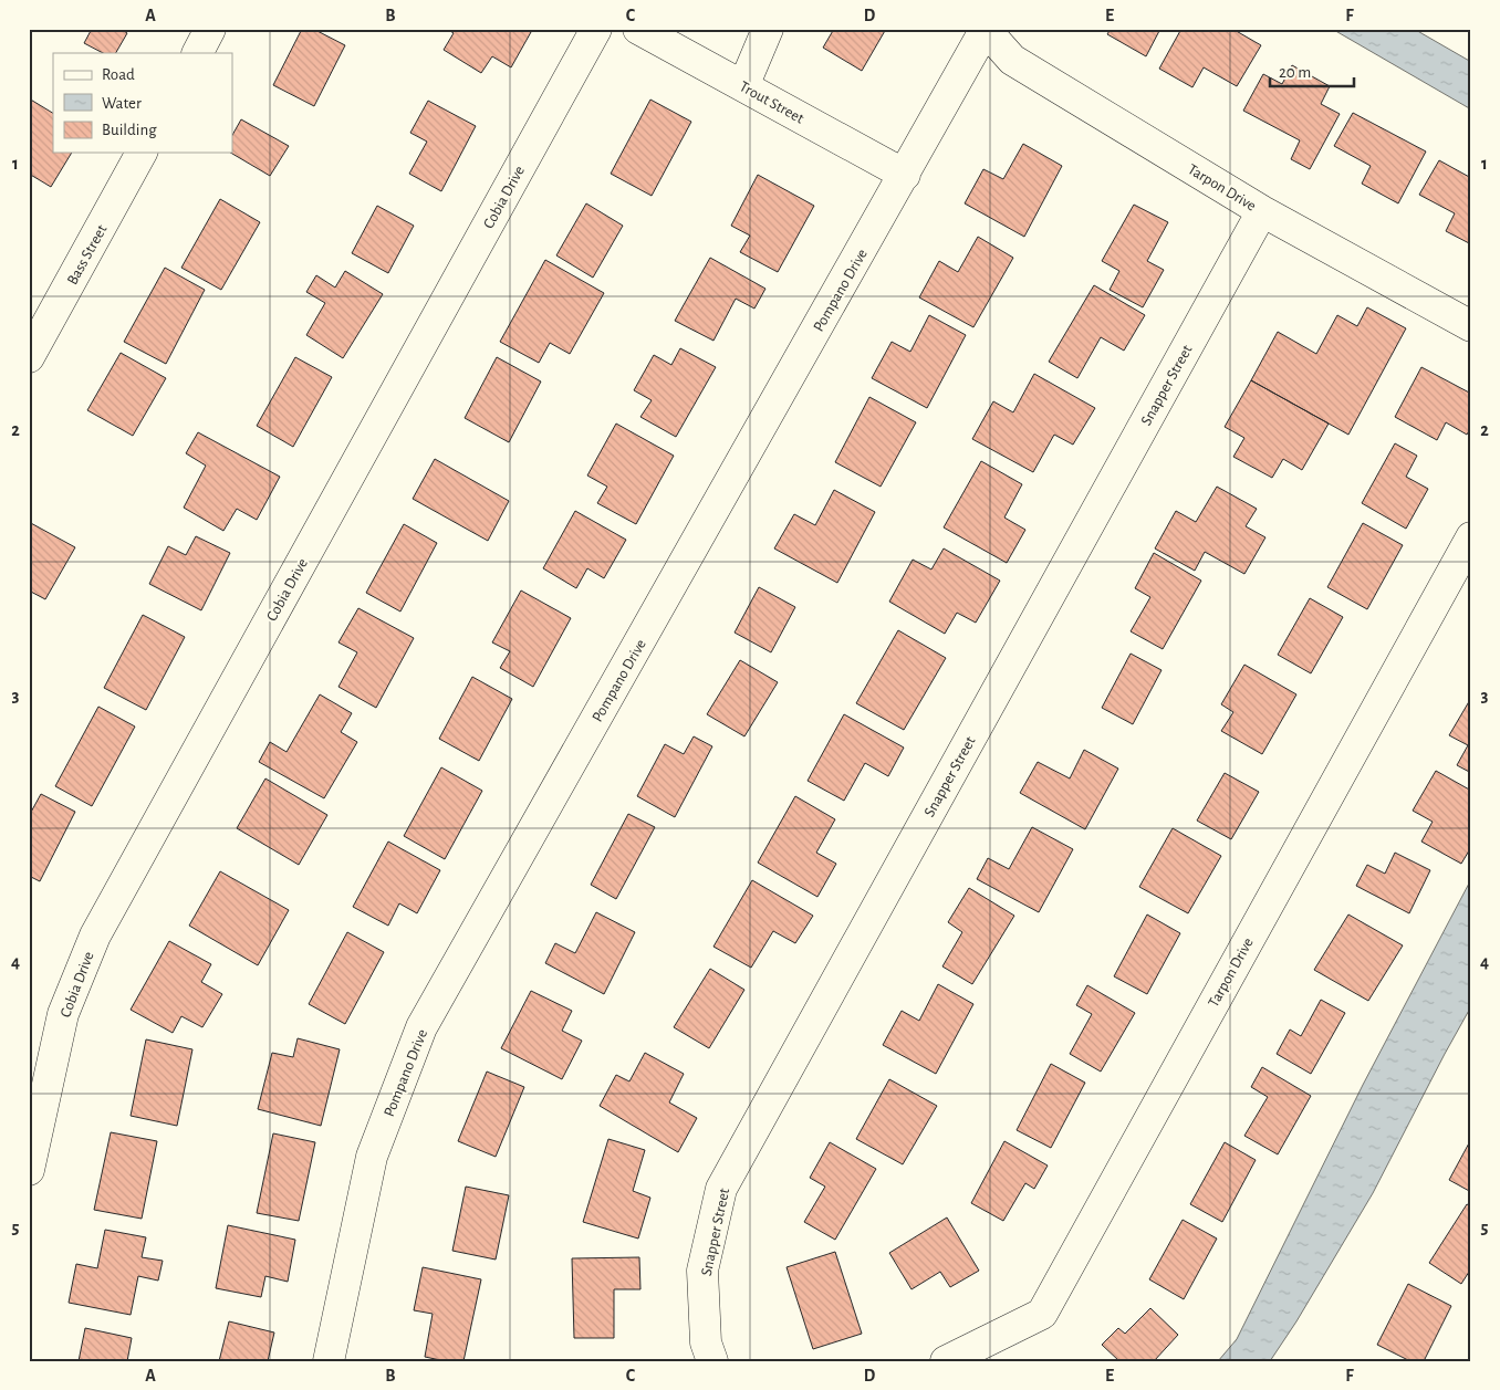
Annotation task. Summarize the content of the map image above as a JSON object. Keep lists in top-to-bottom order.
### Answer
{
  "streets": {
    "street": [
      "Trout Street",
      "Tarpon Drive",
      "Cobia Drive",
      "Bass Street",
      "Pompano Drive",
      "Snapper Street"
    ]
  },
  "crossings": [
    ["Trout Street", "Pompano Drive"],
    ["Tarpon Drive", "Pompano Drive"],
    ["Tarpon Drive", "Snapper Street"]
  ],
  "legend": ["Road", "Water", "Building"],
  "scale_bar": "20 m",
  "grid": {
    "columns": [
      "A",
      "B",
      "C",
      "D",
      "E",
      "F"
    ],
    "rows": [
      "1",
      "2",
      "3",
      "4",
      "5"
    ]
  }
}
